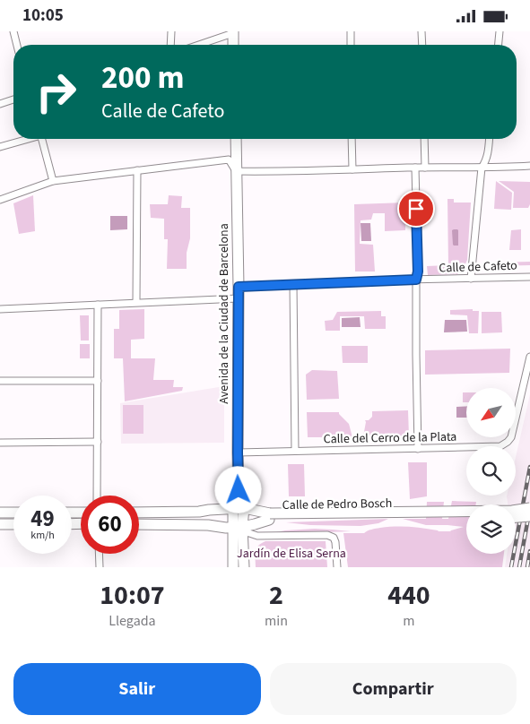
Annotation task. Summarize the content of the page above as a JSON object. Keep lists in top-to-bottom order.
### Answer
{
  "streets": {
    "main road": ["Avenida de la Ciudad de Barcelona", "Calle de Pedro Bosch"],
    "street": ["Calle de Cafeto", "Calle del Cerro de la Plata"]
  },
  "crossings": [
    ["Calle de Cafeto", "Avenida de la Ciudad de Barcelona"],
    ["Avenida de la Ciudad de Barcelona", "Calle del Cerro de la Plata"],
    ["Avenida de la Ciudad de Barcelona", "Calle de Pedro Bosch"]
  ],
  "parks": ["Jardín de Elisa Serna"],
  "north": "bottom left",
  "page": {
    "status": "10:05",
    "turn": ["200 m", "Calle de Cafeto"],
    "speed": "49 km/h",
    "limit": "60",
    "eta": [
      "10:07",
      "Llegada",
      "2",
      "min",
      "440",
      "m"
    ],
    "buttons": ["Salir", "Compartir"]
  }
}
